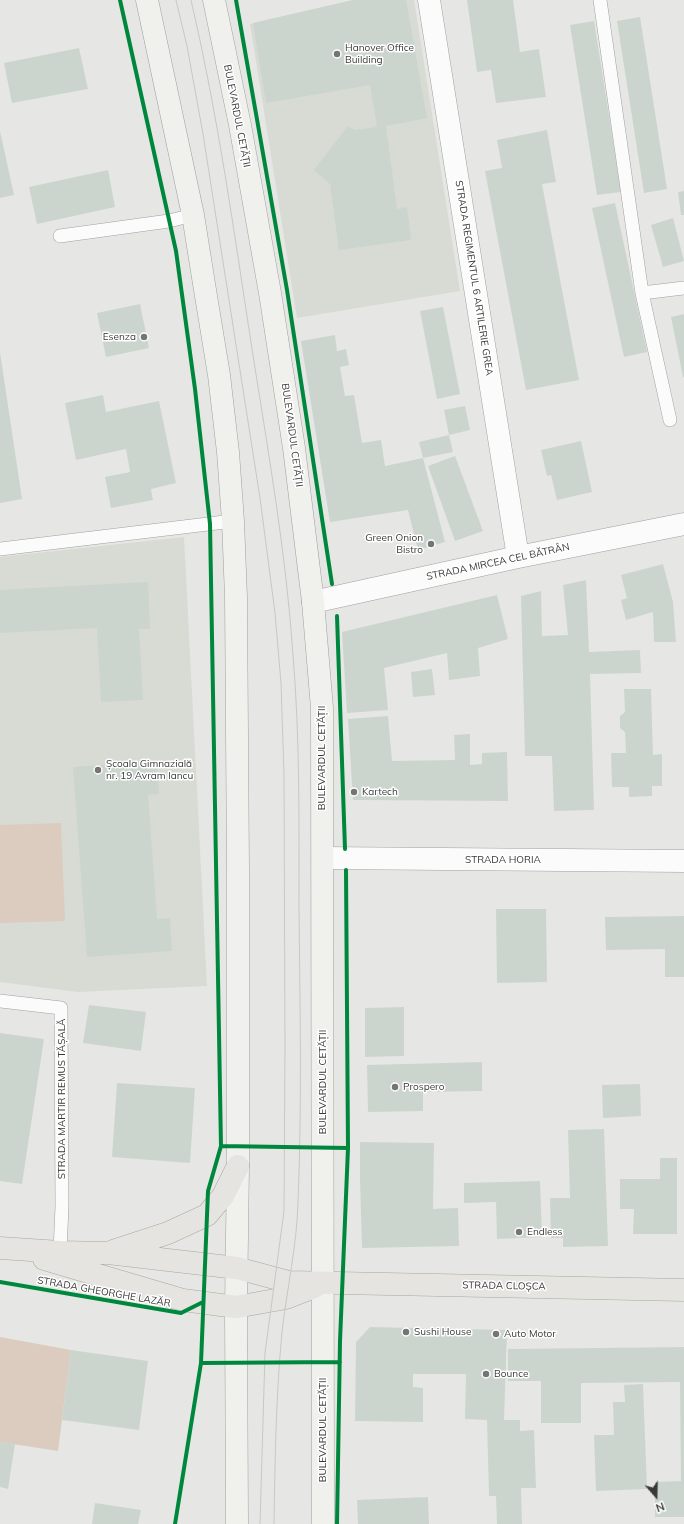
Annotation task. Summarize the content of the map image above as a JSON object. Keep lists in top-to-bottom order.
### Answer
{
  "streets": {
    "main road": ["BULEVARDUL CETĂȚII", "STRADA CLOȘCA", "STRADA GHEORGHE LAZĂR"],
    "street": ["STRADA REGIMENTUL 6 ARTILERIE GREA", "STRADA MIRCEA CEL BĂTRÂN", "STRADA HORIA"],
    "lane": ["STRADA MARTIR REMUS TĂȘALĂ"]
  },
  "crossings": [
    ["BULEVARDUL CETĂȚII", "STRADA MIRCEA CEL BĂTRÂN"],
    ["BULEVARDUL CETĂȚII", "STRADA HORIA"],
    ["BULEVARDUL CETĂȚII", "STRADA CLOȘCA"],
    ["BULEVARDUL CETĂȚII", "STRADA GHEORGHE LAZĂR"],
    ["STRADA REGIMENTUL 6 ARTILERIE GREA", "STRADA MIRCEA CEL BĂTRÂN"],
    ["STRADA MARTIR REMUS TĂȘALĂ", "STRADA GHEORGHE LAZĂR"],
    ["STRADA CLOȘCA", "STRADA GHEORGHE LAZĂR"]
  ],
  "places": [
    "Hanover Office Building",
    "Esenza",
    "Green Onion Bistro",
    "Școala Gimnazială nr. 19 Avram Iancu",
    "Kartech",
    "Prospero",
    "Endless",
    "Sushi House",
    "Auto Motor",
    "Bounce"
  ],
  "north": "bottom"
}
